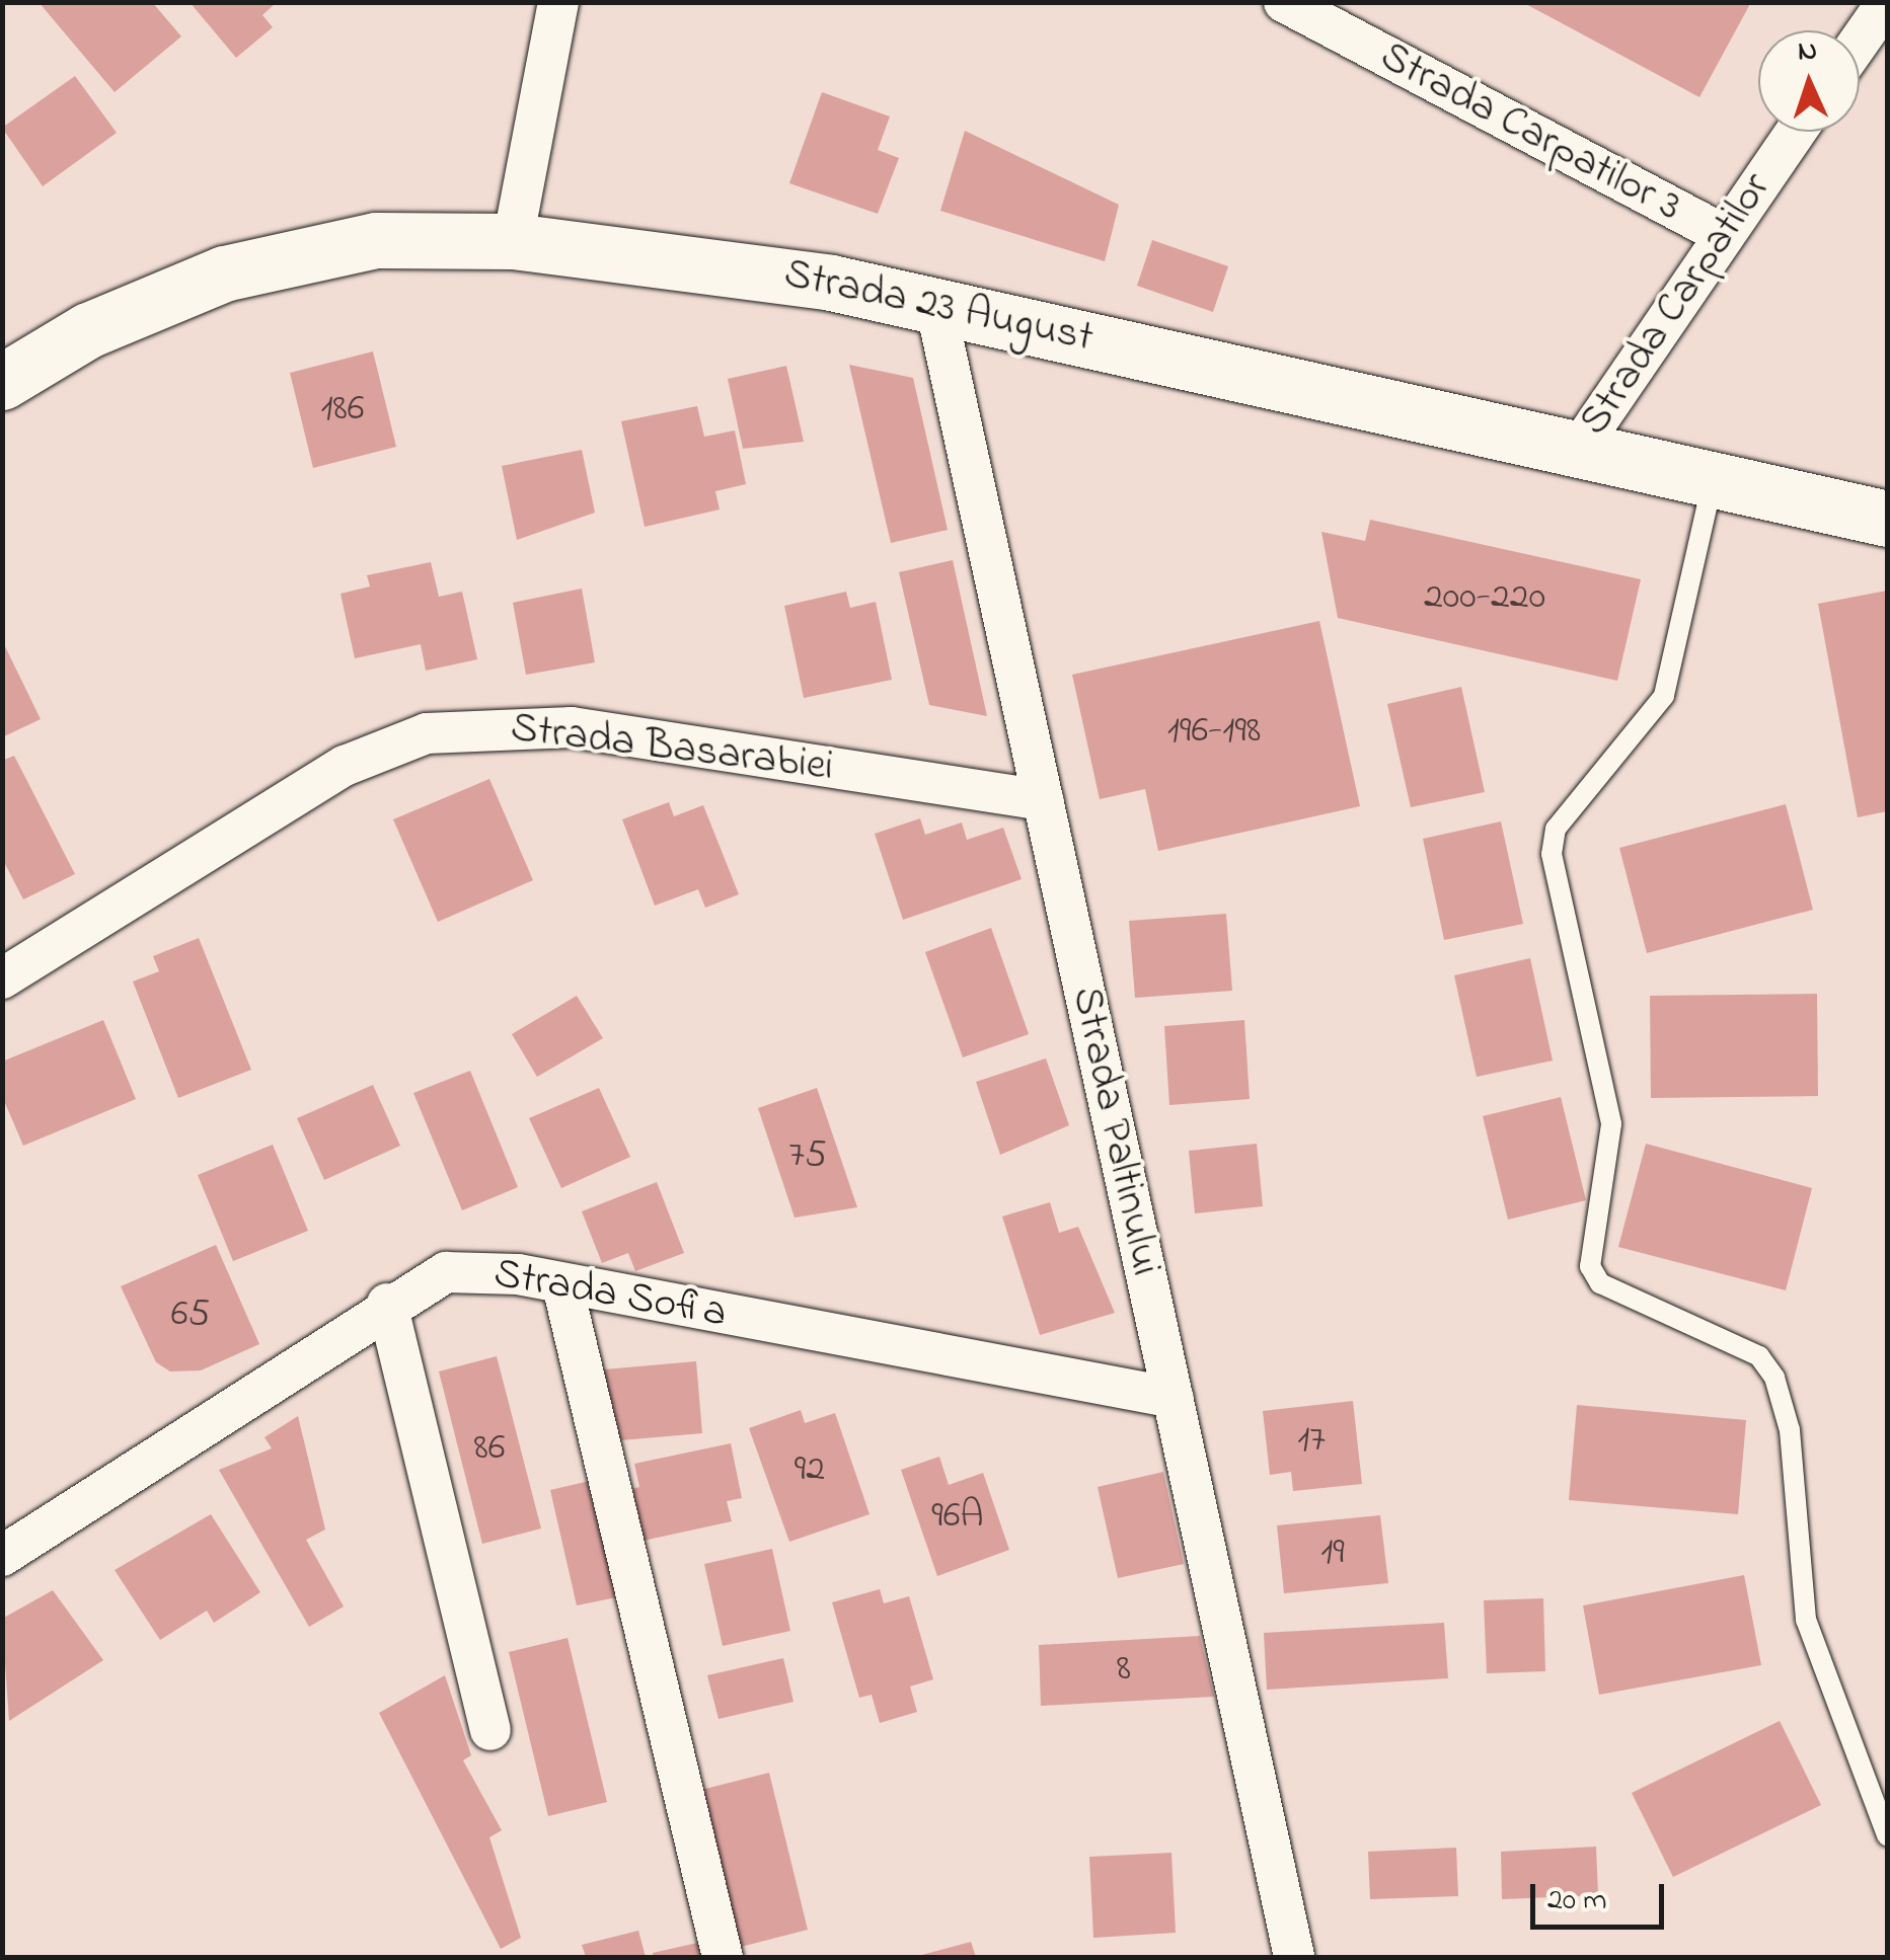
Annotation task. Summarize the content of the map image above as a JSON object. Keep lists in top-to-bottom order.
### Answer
{
  "streets": {
    "main road": ["Strada 23 August"],
    "street": [
      "Strada Carpatilor 3",
      "Strada Carpatilor",
      "Strada Basarabiei",
      "Strada Paltinului",
      "Strada Sofia"
    ]
  },
  "crossings": [
    ["Strada Carpatilor 3", "Strada Carpatilor"],
    ["Strada Carpatilor", "Strada 23 August"],
    ["Strada 23 August", "Strada Paltinului"],
    ["Strada Basarabiei", "Strada Paltinului"],
    ["Strada Paltinului", "Strada Sofia"]
  ],
  "house_numbers": [
    "186",
    "200-220",
    "196-198",
    "75",
    "65",
    "17",
    "86",
    "92",
    "96A",
    "19",
    "8"
  ],
  "scale_bar": "20 m",
  "north": "top"
}
